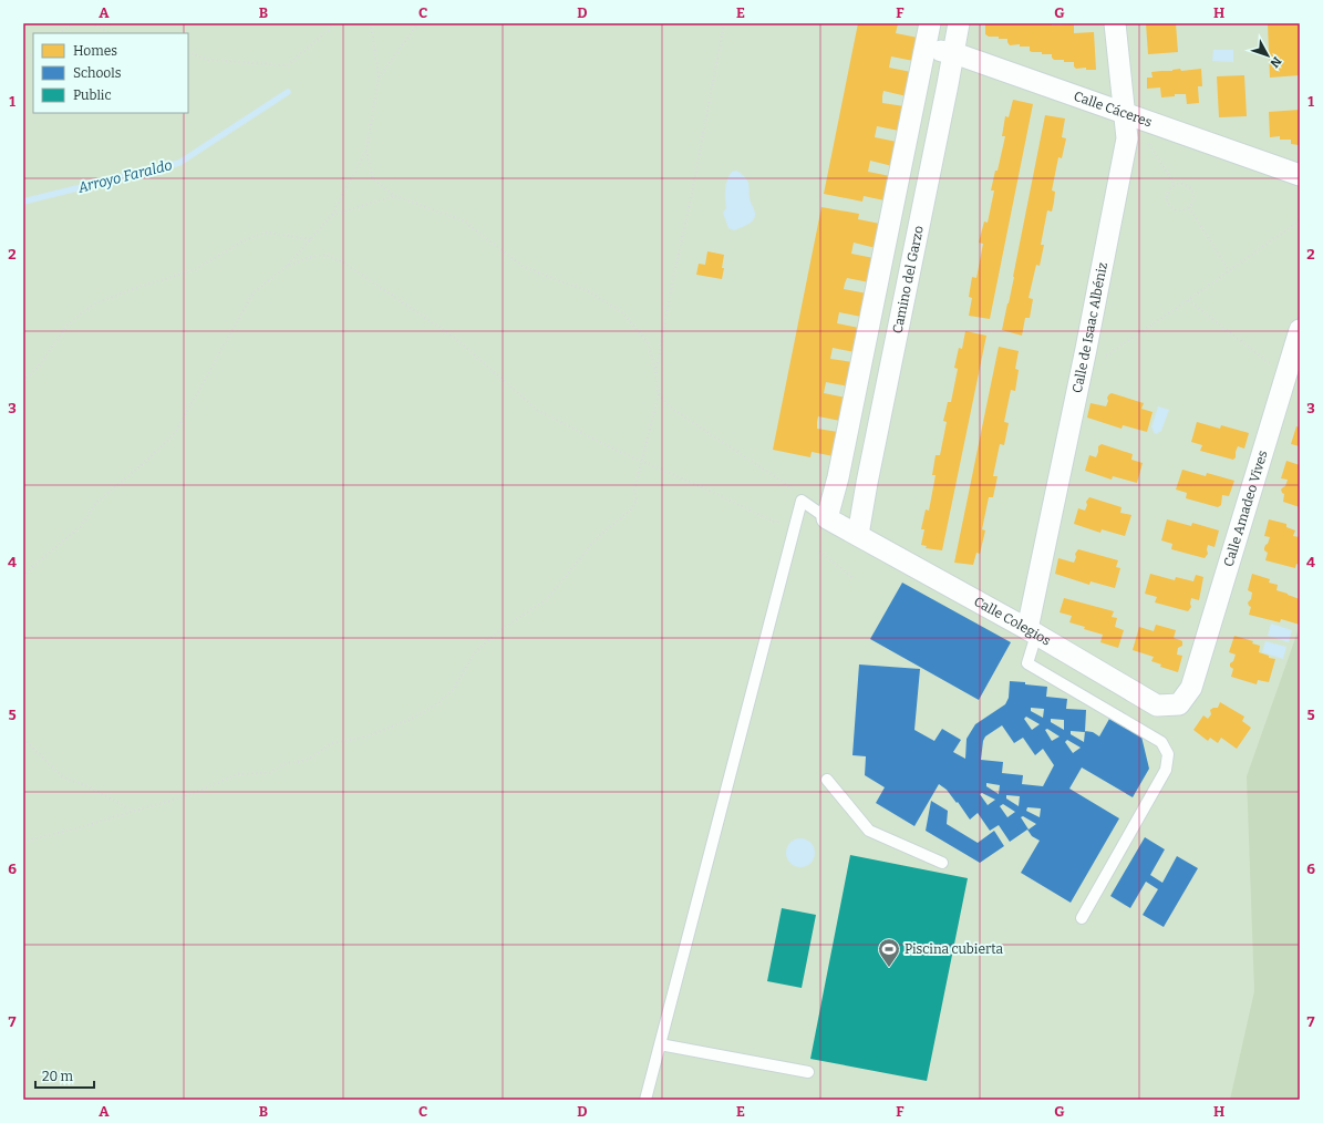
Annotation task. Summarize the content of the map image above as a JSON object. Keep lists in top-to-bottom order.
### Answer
{
  "streets": {
    "street": [
      "Calle Cáceres",
      "Camino del Garzo",
      "Calle de Isaac Albéniz",
      "Calle Amadeo Vives",
      "Calle Colegios"
    ]
  },
  "crossings": [
    ["Calle Cáceres", "Camino del Garzo"],
    ["Calle Cáceres", "Calle de Isaac Albéniz"],
    ["Camino del Garzo", "Calle Colegios"],
    ["Calle de Isaac Albéniz", "Calle Colegios"],
    ["Calle Amadeo Vives", "Calle Colegios"]
  ],
  "water": ["Arroyo Faraldo"],
  "places": {
    "sports": ["Piscina cubierta"]
  },
  "legend": ["Homes", "Schools", "Public"],
  "scale_bar": "20 m",
  "north": "bottom right",
  "grid": {
    "columns": [
      "A",
      "B",
      "C",
      "D",
      "E",
      "F",
      "G",
      "H"
    ],
    "rows": [
      "1",
      "2",
      "3",
      "4",
      "5",
      "6",
      "7"
    ]
  }
}
